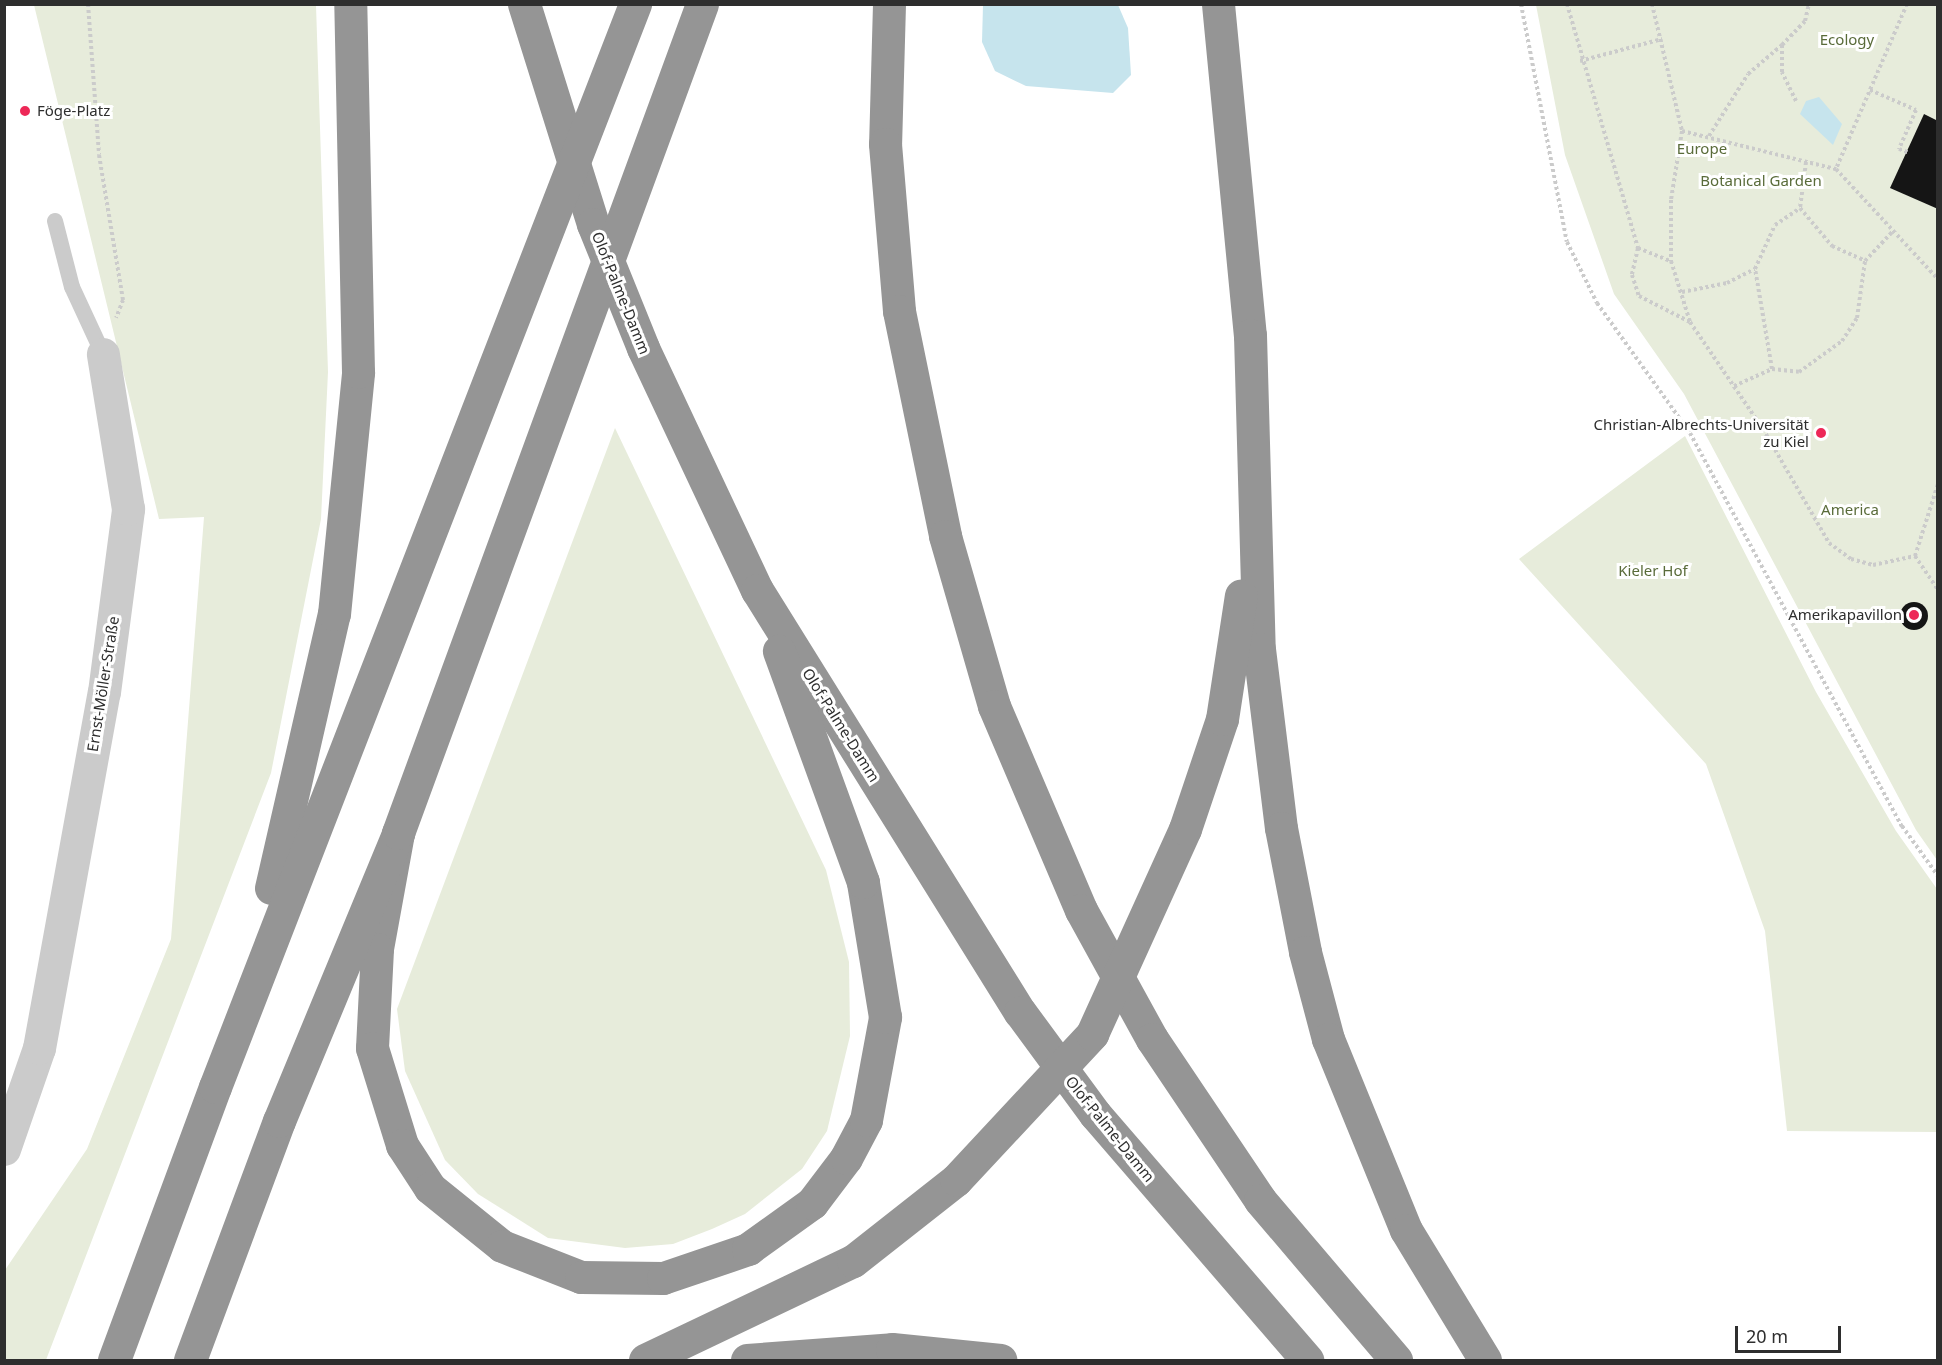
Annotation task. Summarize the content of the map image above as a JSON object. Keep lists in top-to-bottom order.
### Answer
{
  "streets": {
    "highway": ["Olof-Palme-Damm"],
    "street": ["Ernst-Möller-Straße"]
  },
  "parks": [
    "Ecology",
    "Europe",
    "Botanical Garden",
    "America",
    "Kieler Hof"
  ],
  "places": ["Föge-Platz", "Christian-Albrechts-Universität zu Kiel", "Amerikapavillon"],
  "scale_bar": "20 m"
}
